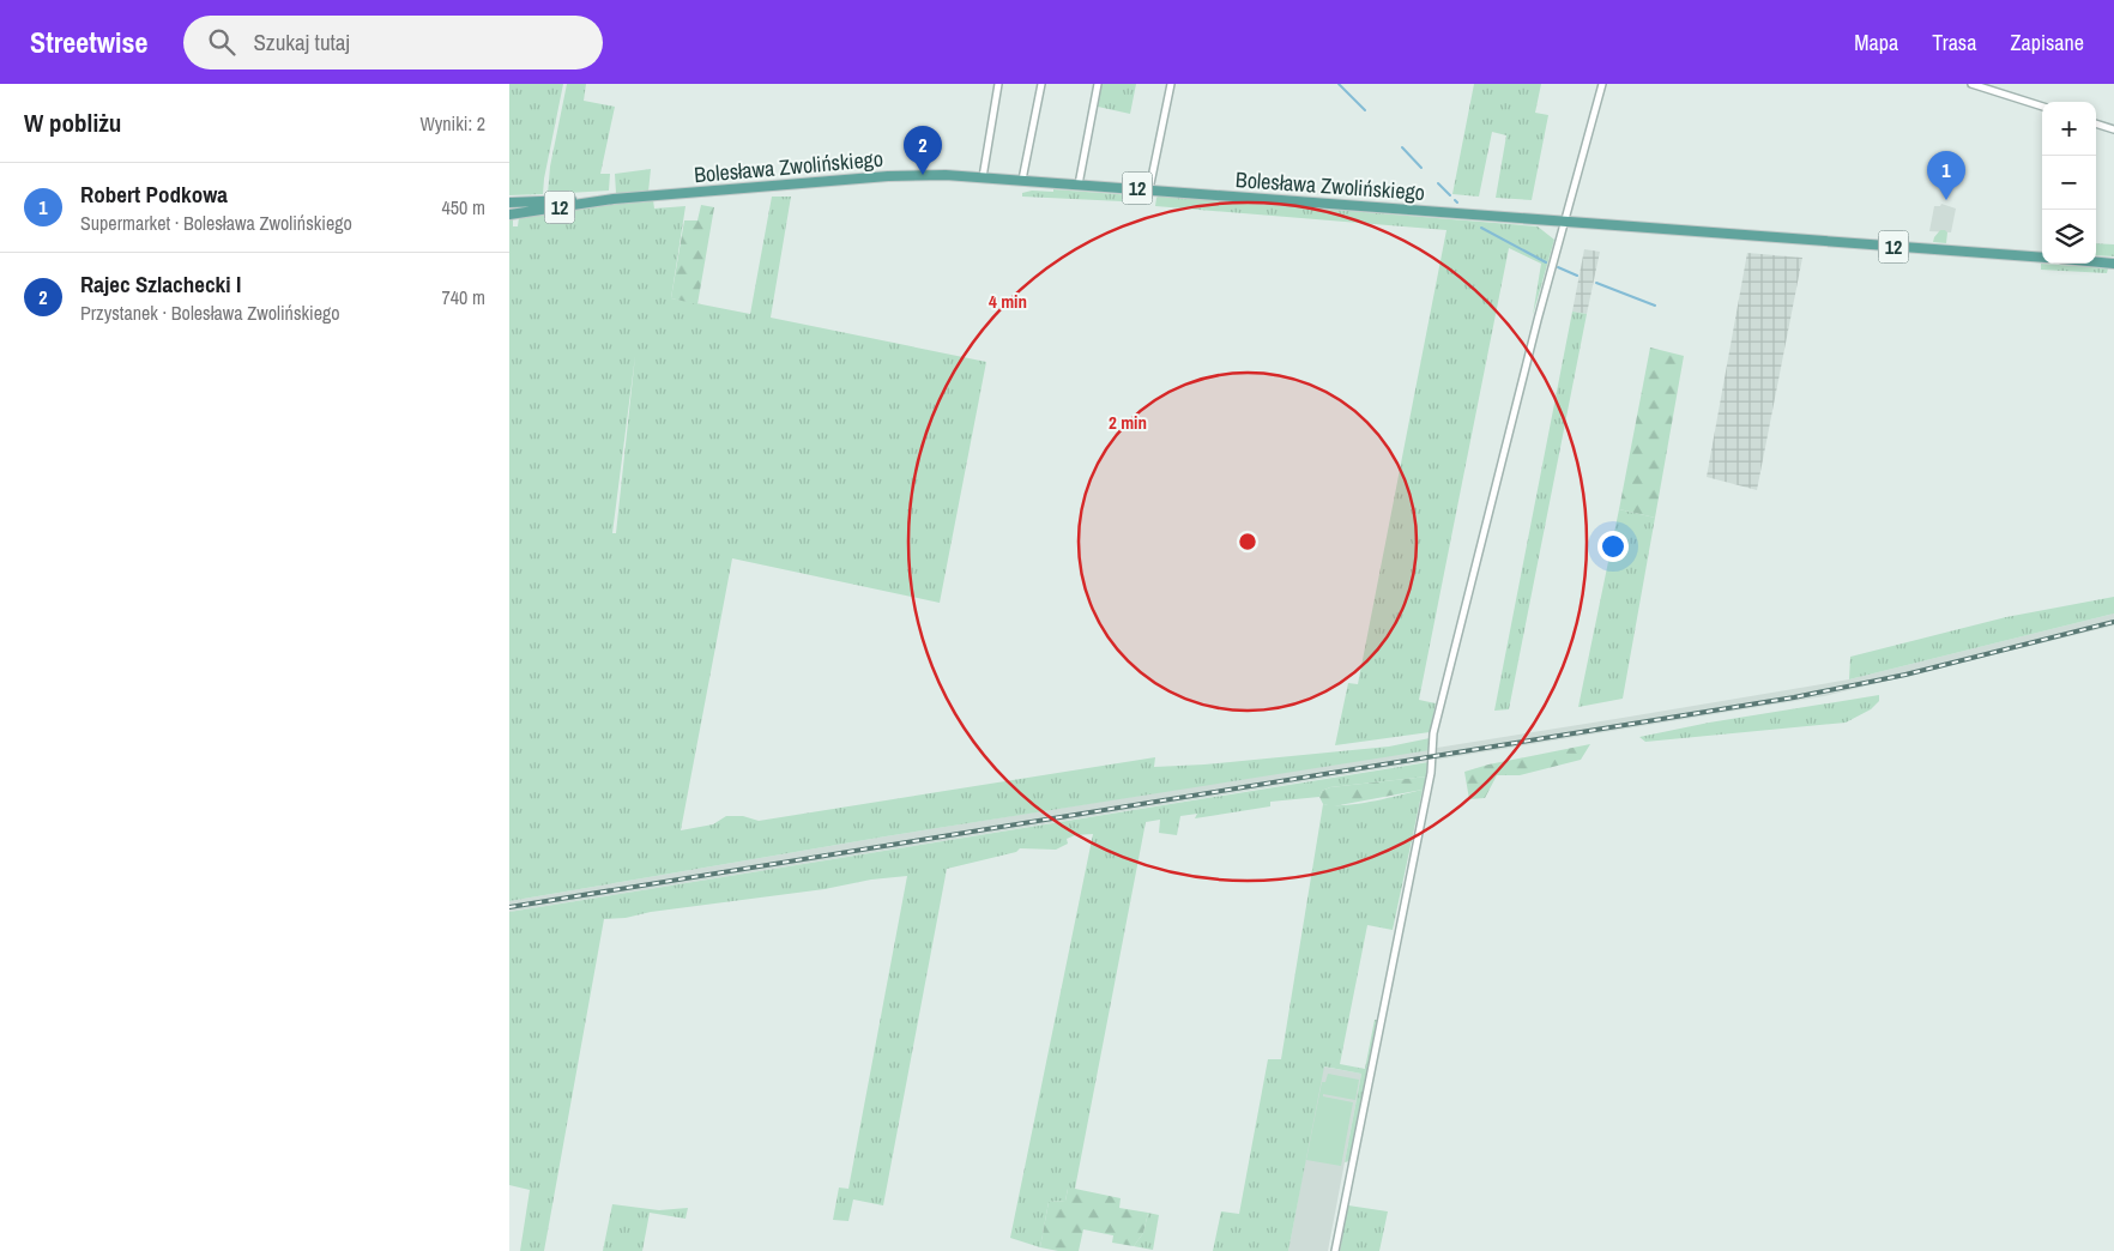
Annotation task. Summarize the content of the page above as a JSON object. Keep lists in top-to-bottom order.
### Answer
{
  "streets": {
    "main road": ["Bolesława Zwolińskiego", "12"]
  },
  "page": {
    "header": "Streetwise",
    "search": "Szukaj tutaj",
    "nav": ["Mapa", "Trasa", "Zapisane"],
    "heading": ["W pobliżu", "Wyniki: 2"],
    "map_buttons": ["+", "−"],
    "pins": ["2", "1"],
    "list": [
      {
        "mark": "1",
        "name": "Robert Podkowa",
        "note": "Supermarket · Bolesława Zwolińskiego",
        "value": "450 m"
      },
      {
        "mark": "2",
        "name": "Rajec Szlachecki I",
        "note": "Przystanek · Bolesława Zwolińskiego",
        "value": "740 m"
      }
    ]
  },
  "rings": ["4 min", "2 min"]
}
